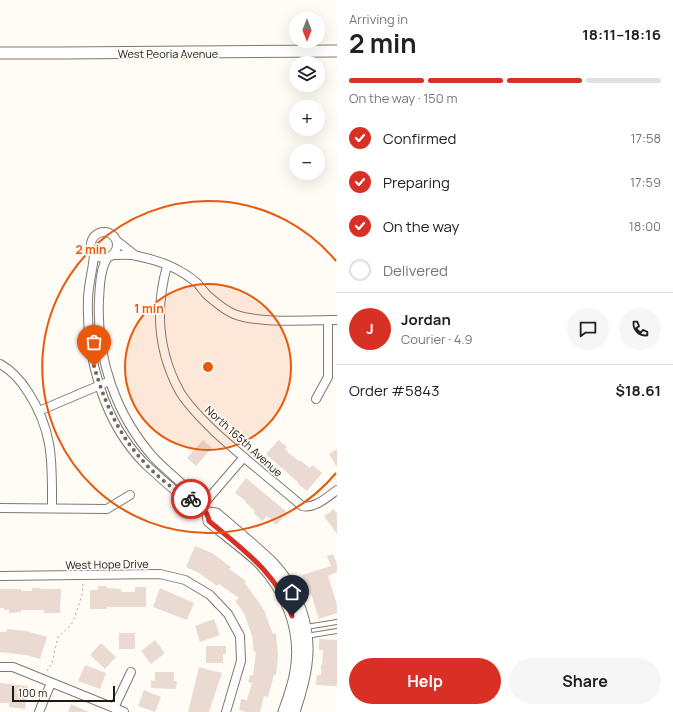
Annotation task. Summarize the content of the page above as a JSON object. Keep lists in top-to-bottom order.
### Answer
{
  "streets": {
    "street": ["West Peoria Avenue", "North 165th Avenue", "West Hope Drive"]
  },
  "scale_bar": "100 m",
  "north": "bottom",
  "page": {
    "heading": ["2 min", "Arriving in", "18:11–18:16"],
    "panel": [
      "Jordan",
      "Courier · 4.9",
      "Order #5843",
      "$18.61"
    ],
    "map_buttons": ["+", "−"],
    "bar": "On the way · 150 m",
    "list": [
      ["Confirmed", "17:58"],
      ["Preparing", "17:59"],
      ["On the way", "18:00"],
      "Delivered"
    ],
    "round": "J",
    "buttons": ["Help", "Share"],
    "scale": "100 m"
  },
  "rings": ["2 min", "1 min"]
}
